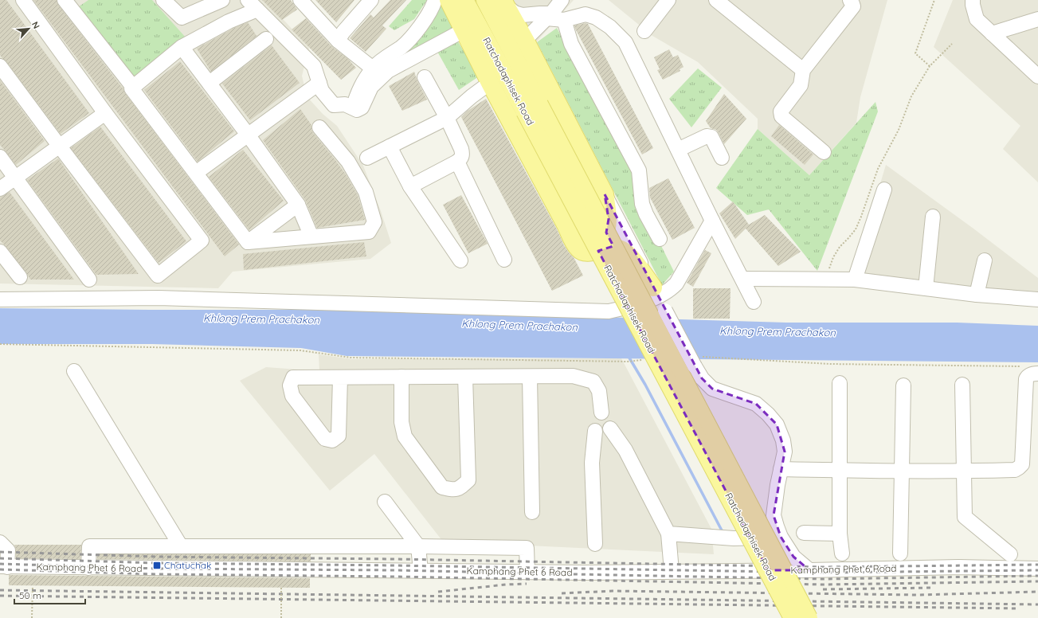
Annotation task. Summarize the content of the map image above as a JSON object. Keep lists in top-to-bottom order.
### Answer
{
  "streets": {
    "main road": ["Ratchadaphisek Road"],
    "street": ["Kamphang Phet 6 Road"]
  },
  "water": ["Khlong Prem Prachakon"],
  "places": {
    "transit": ["Chatuchak"]
  },
  "scale_bar": "50 m",
  "north": "top right"
}
